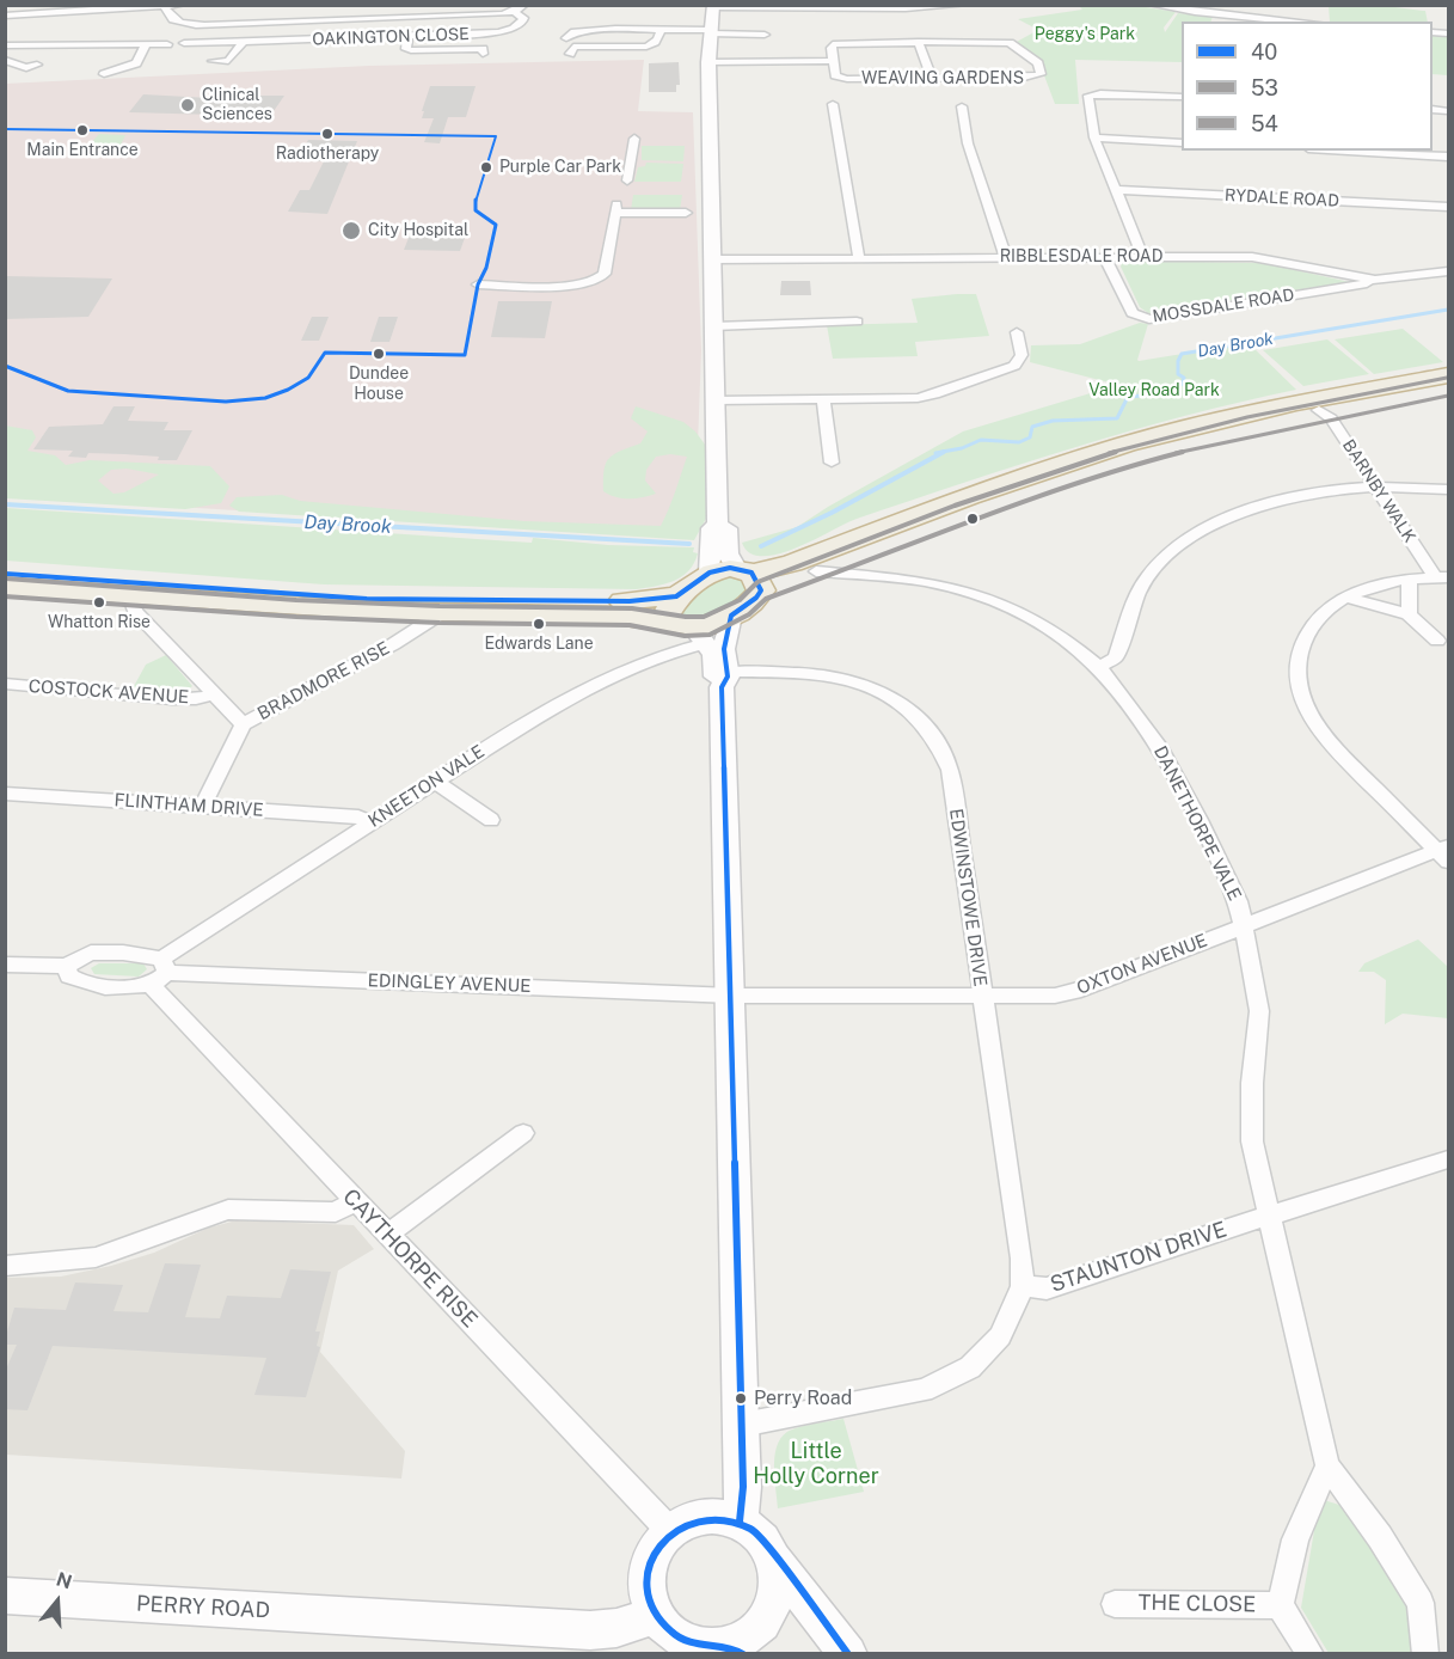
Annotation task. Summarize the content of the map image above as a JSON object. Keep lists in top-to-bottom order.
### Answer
{
  "streets": {
    "street": [
      "OAKINGTON CLOSE",
      "WEAVING GARDENS",
      "RYDALE ROAD",
      "RIBBLESDALE ROAD",
      "MOSSDALE ROAD",
      "BARNBY WALK",
      "BRADMORE RISE",
      "COSTOCK AVENUE",
      "KNEETON VALE",
      "FLINTHAM DRIVE",
      "DANETHORPE VALE",
      "EDWINSTOWE DRIVE",
      "OXTON AVENUE",
      "EDINGLEY AVENUE",
      "STAUNTON DRIVE",
      "CAYTHORPE RISE",
      "THE CLOSE",
      "PERRY ROAD"
    ]
  },
  "crossings": [
    ["RIBBLESDALE ROAD", "MOSSDALE ROAD"],
    ["KNEETON VALE", "FLINTHAM DRIVE"],
    ["KNEETON VALE", "EDINGLEY AVENUE"],
    ["KNEETON VALE", "CAYTHORPE RISE"],
    ["DANETHORPE VALE", "OXTON AVENUE"],
    ["DANETHORPE VALE", "STAUNTON DRIVE"],
    ["EDWINSTOWE DRIVE", "OXTON AVENUE"],
    ["EDWINSTOWE DRIVE", "STAUNTON DRIVE"],
    ["OXTON AVENUE", "EDINGLEY AVENUE"],
    ["EDINGLEY AVENUE", "CAYTHORPE RISE"],
    ["CAYTHORPE RISE", "PERRY ROAD"]
  ],
  "water": ["Day Brook"],
  "parks": ["Peggy's Park", "Valley Road Park", "Little Holly Corner"],
  "places": [
    "Clinical Sciences",
    "Main Entrance",
    "Radiotherapy",
    "Purple Car Park",
    "City Hospital",
    "Dundee House",
    "Whatton Rise",
    "Edwards Lane",
    "Perry Road"
  ],
  "lines": ["transit line 40", "transit line 54", "transit line 53"],
  "legend": ["40", "53", "54"],
  "north": "top"
}
